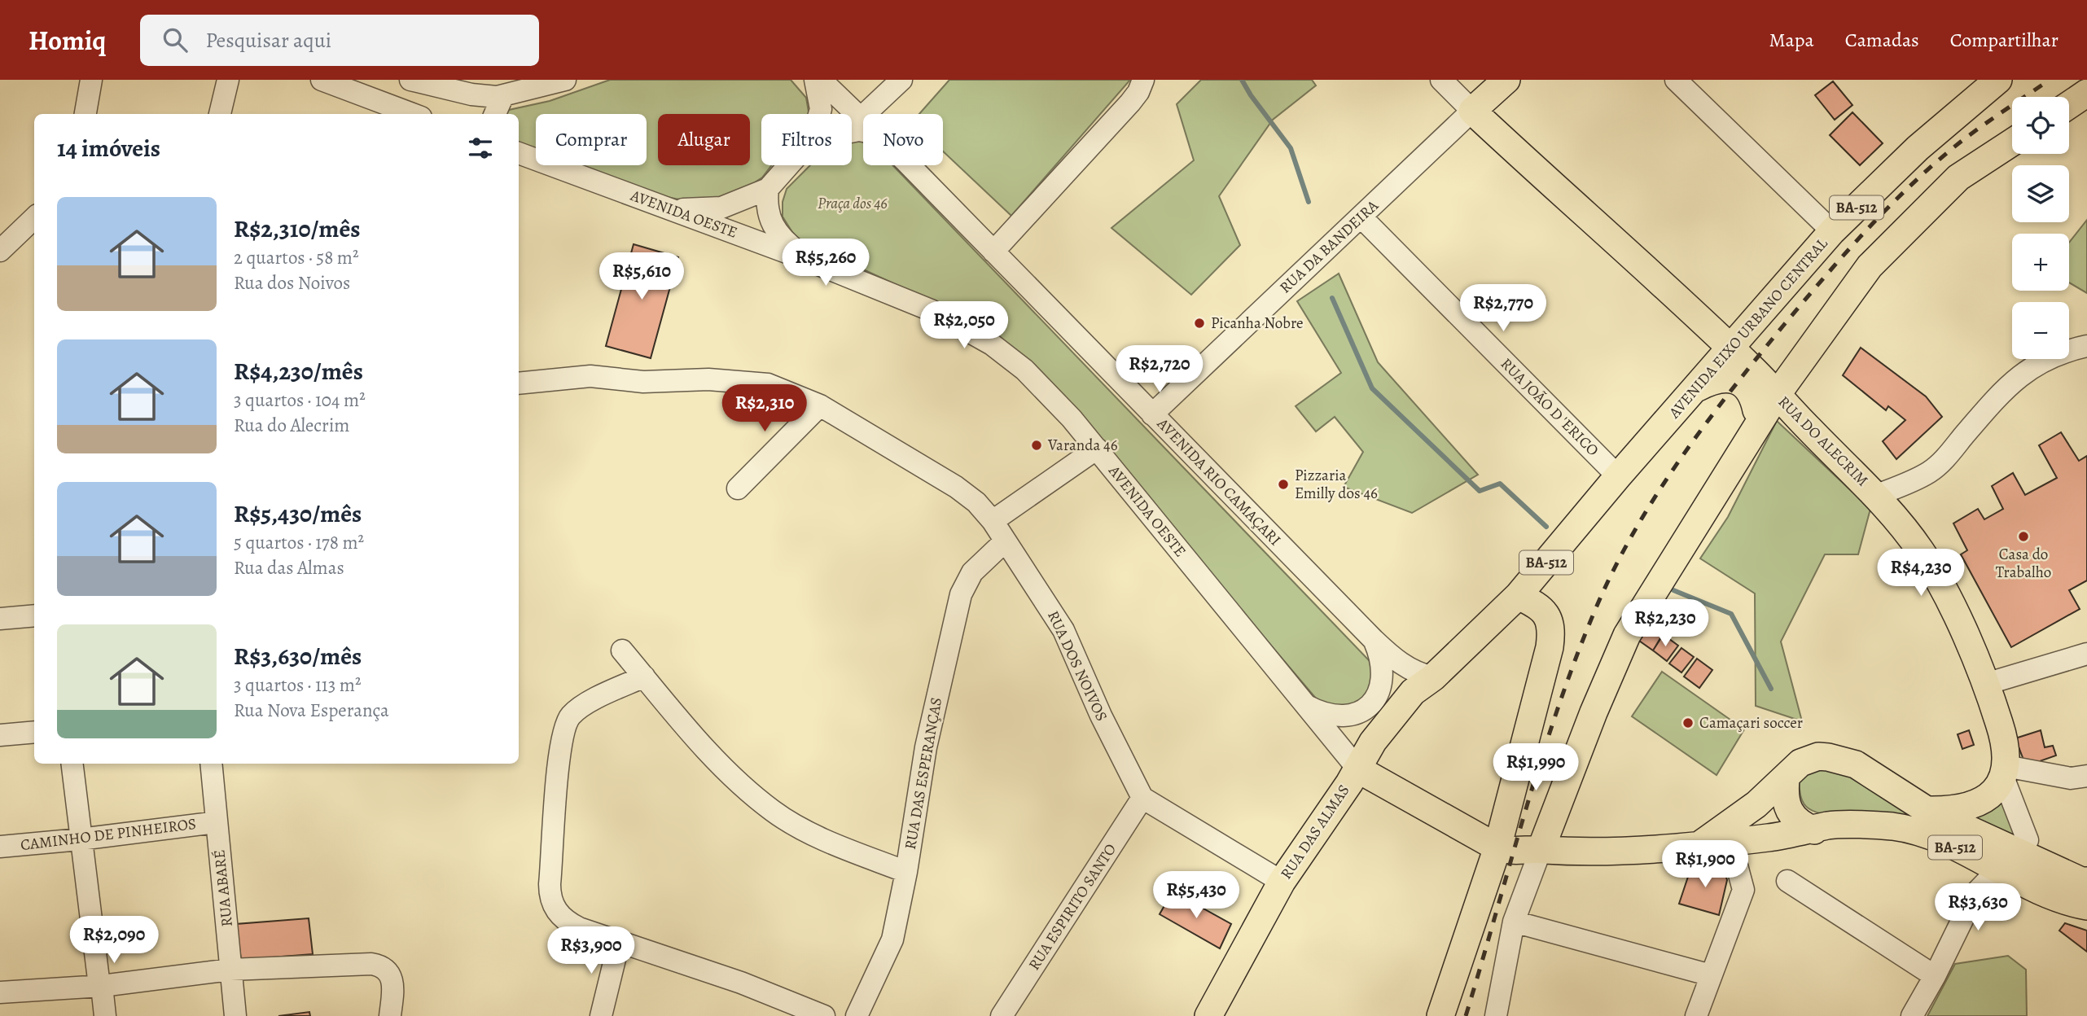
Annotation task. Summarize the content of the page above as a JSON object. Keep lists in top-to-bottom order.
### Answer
{
  "streets": {
    "main road": [
      "BA-512",
      "RUA DA BANDEIRA",
      "AVENIDA EIXO URBANO CENTRAL",
      "RUA DO ALECRIM",
      "RUA DAS ALMAS"
    ],
    "street": [
      "AVENIDA OESTE",
      "RUA JOÃO D 'ERICO",
      "AVENIDA RIO CAMAÇARI",
      "RUA DOS NOIVOS",
      "RUA DAS ESPERANÇAS",
      "CAMINHO DE PINHEIROS",
      "RUA ABARÉ",
      "RUA ESPIRITO SANTO"
    ]
  },
  "crossings": [
    ["BA-512", "AVENIDA OESTE"],
    ["BA-512", "AVENIDA EIXO URBANO CENTRAL"],
    ["BA-512", "RUA DAS ALMAS"],
    ["AVENIDA OESTE", "AVENIDA EIXO URBANO CENTRAL"],
    ["AVENIDA OESTE", "RUA DAS ALMAS"],
    ["RUA DA BANDEIRA", "RUA JOÃO D 'ERICO"],
    ["RUA DA BANDEIRA", "RUA DO ALECRIM"],
    ["RUA DA BANDEIRA", "AVENIDA RIO CAMAÇARI"],
    ["AVENIDA EIXO URBANO CENTRAL", "RUA JOÃO D 'ERICO"],
    ["AVENIDA EIXO URBANO CENTRAL", "RUA DO ALECRIM"],
    ["AVENIDA EIXO URBANO CENTRAL", "AVENIDA RIO CAMAÇARI"],
    ["AVENIDA EIXO URBANO CENTRAL", "RUA DAS ALMAS"],
    ["RUA DOS NOIVOS", "RUA DAS ESPERANÇAS"],
    ["RUA DOS NOIVOS", "RUA ESPIRITO SANTO"],
    ["CAMINHO DE PINHEIROS", "RUA ABARÉ"]
  ],
  "parks": ["Praça dos 46"],
  "places": [
    "Picanha Nobre",
    "Varanda 46",
    "Pizzaria Emilly dos 46",
    "Casa do Trabalho",
    "Camaçari soccer"
  ],
  "page": {
    "header": "Homiq",
    "search": "Pesquisar aqui",
    "nav": ["Mapa", "Camadas", "Compartilhar"],
    "map_buttons": ["+", "−"],
    "chip": [
      "Comprar",
      "Alugar",
      "Filtros",
      "Novo"
    ],
    "heading": "14 imóveis",
    "list": [
      {
        "name": "R$2,310/mês",
        "note": "2 quartos · 58 m² · Rua dos Noivos"
      },
      {
        "name": "R$4,230/mês",
        "note": "3 quartos · 104 m² · Rua do Alecrim"
      },
      {
        "name": "R$5,430/mês",
        "note": "5 quartos · 178 m² · Rua das Almas"
      },
      {
        "name": "R$3,630/mês",
        "note": "3 quartos · 113 m² · Rua Nova Esperança"
      }
    ],
    "price": [
      "R$5,260",
      "R$5,610",
      "R$2,770",
      "R$2,050",
      "R$2,720",
      "R$2,310",
      "R$4,230",
      "R$2,230",
      "R$1,990",
      "R$1,900",
      "R$5,430",
      "R$3,630",
      "R$2,090",
      "R$3,900"
    ]
  }
}
